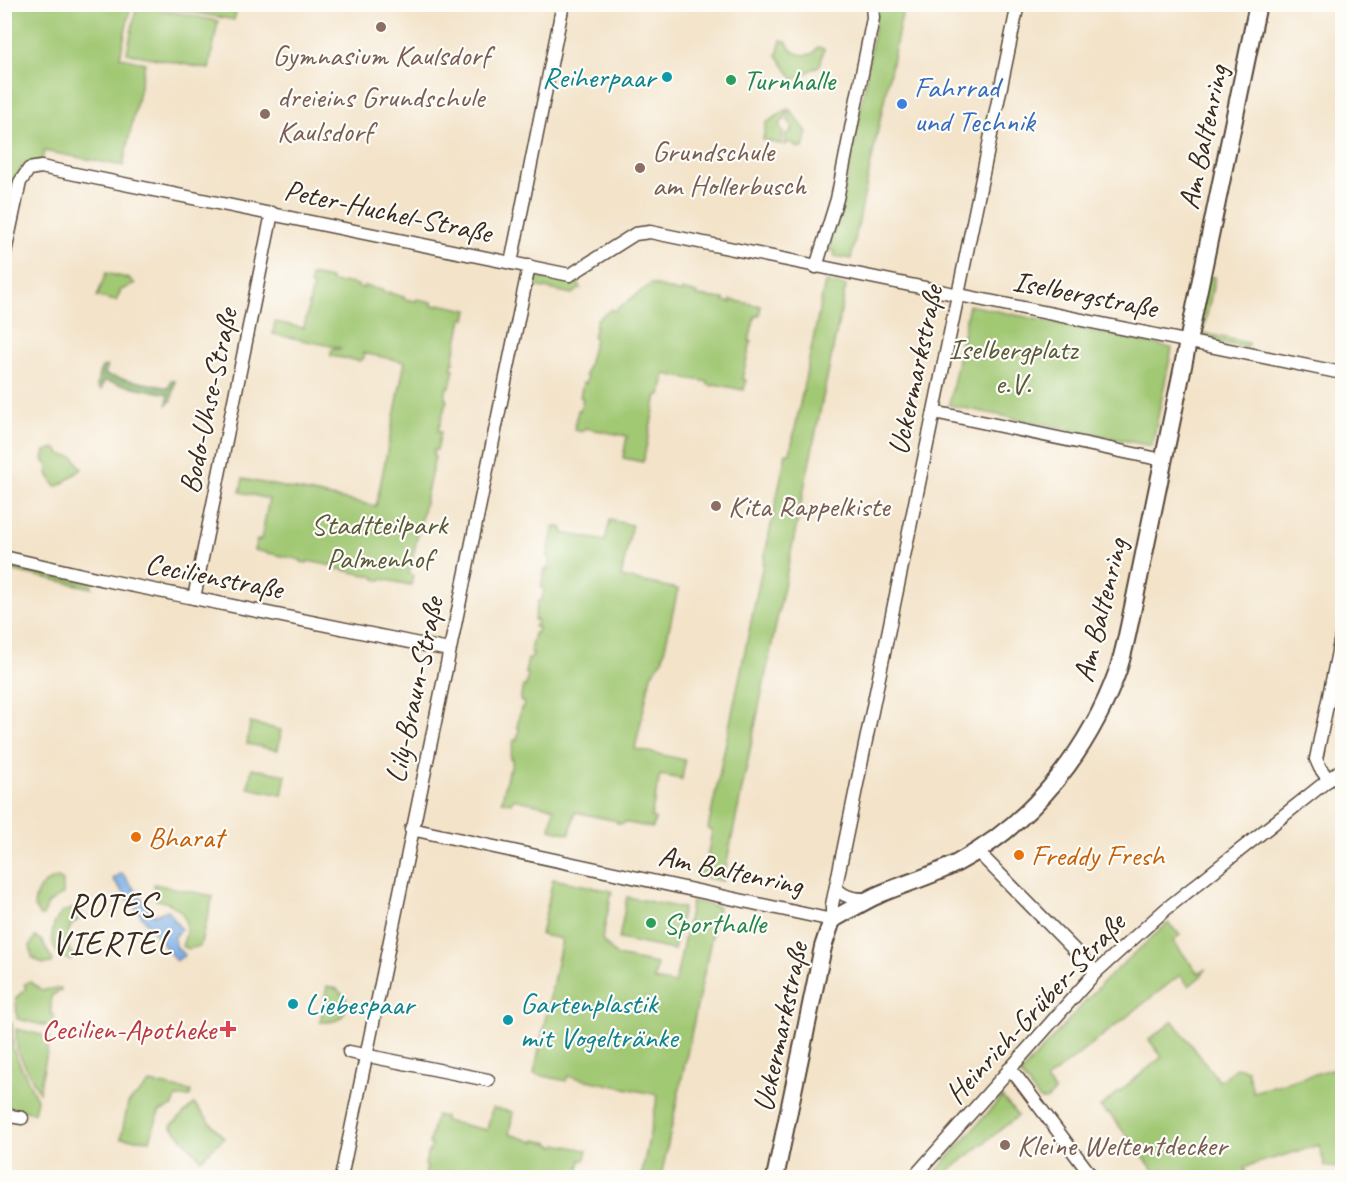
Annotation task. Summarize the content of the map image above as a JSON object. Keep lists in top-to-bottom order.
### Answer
{
  "streets": {
    "street": [
      "Am Baltenring",
      "Peter-Huchel-Straße",
      "Iselbergstraße",
      "Uckermarkstraße",
      "Bodo-Uhse-Straße",
      "Cecilienstraße",
      "Lily-Braun-Straße",
      "Heinrich-Grüber-Straße"
    ]
  },
  "crossings": [
    ["Am Baltenring", "Iselbergstraße"],
    ["Am Baltenring", "Uckermarkstraße"],
    ["Am Baltenring", "Lily-Braun-Straße"],
    ["Peter-Huchel-Straße", "Iselbergstraße"],
    ["Peter-Huchel-Straße", "Bodo-Uhse-Straße"],
    ["Peter-Huchel-Straße", "Lily-Braun-Straße"],
    ["Iselbergstraße", "Uckermarkstraße"],
    ["Bodo-Uhse-Straße", "Cecilienstraße"],
    ["Cecilienstraße", "Lily-Braun-Straße"]
  ],
  "districts": ["ROTES VIERTEL"],
  "parks": ["Iselbergplatz e.V.", "Stadtteilpark Palmenhof"],
  "places": {
    "other": [
      "Gymnasium Kaulsdorf",
      "Reiherpaar",
      "Turnhalle",
      "Fahrrad und Technik",
      "dreieins Grundschule Kaulsdorf",
      "Grundschule am Hollerbusch",
      "Kita Rappelkiste",
      "Bharat",
      "Freddy Fresh",
      "Sporthalle",
      "Liebespaar",
      "Gartenplastik mit Vogeltränke",
      "Kleine Weltentdecker"
    ],
    "health": ["Cecilien-Apotheke"]
  }
}
